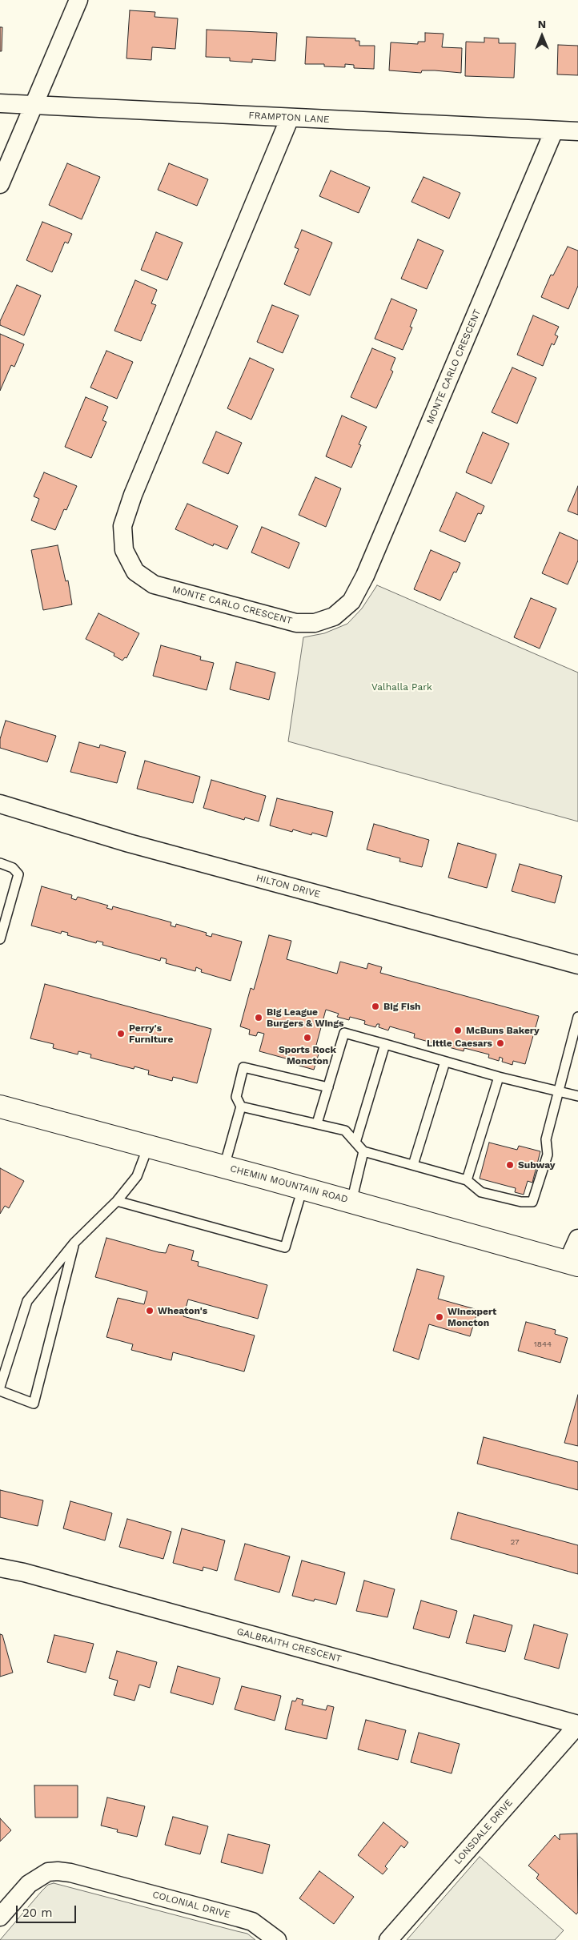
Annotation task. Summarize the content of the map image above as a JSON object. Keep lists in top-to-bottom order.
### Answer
{
  "streets": {
    "main road": ["CHEMIN MOUNTAIN ROAD"],
    "street": [
      "FRAMPTON LANE",
      "MONTE CARLO CRESCENT",
      "HILTON DRIVE",
      "GALBRAITH CRESCENT",
      "LONSDALE DRIVE",
      "COLONIAL DRIVE"
    ]
  },
  "crossings": [
    ["FRAMPTON LANE", "MONTE CARLO CRESCENT"],
    ["GALBRAITH CRESCENT", "LONSDALE DRIVE"]
  ],
  "parks": ["Valhalla Park"],
  "places": [
    "Big Fish",
    "Big League Burgers & Wings",
    "McBuns Bakery",
    "Perry's Furniture",
    "Sports Rock Moncton",
    "Little Caesars",
    "Subway",
    "Wheaton's",
    "Winexpert Moncton"
  ],
  "house_numbers": ["1844", "27"],
  "scale_bar": "20 m",
  "north": "top"
}
